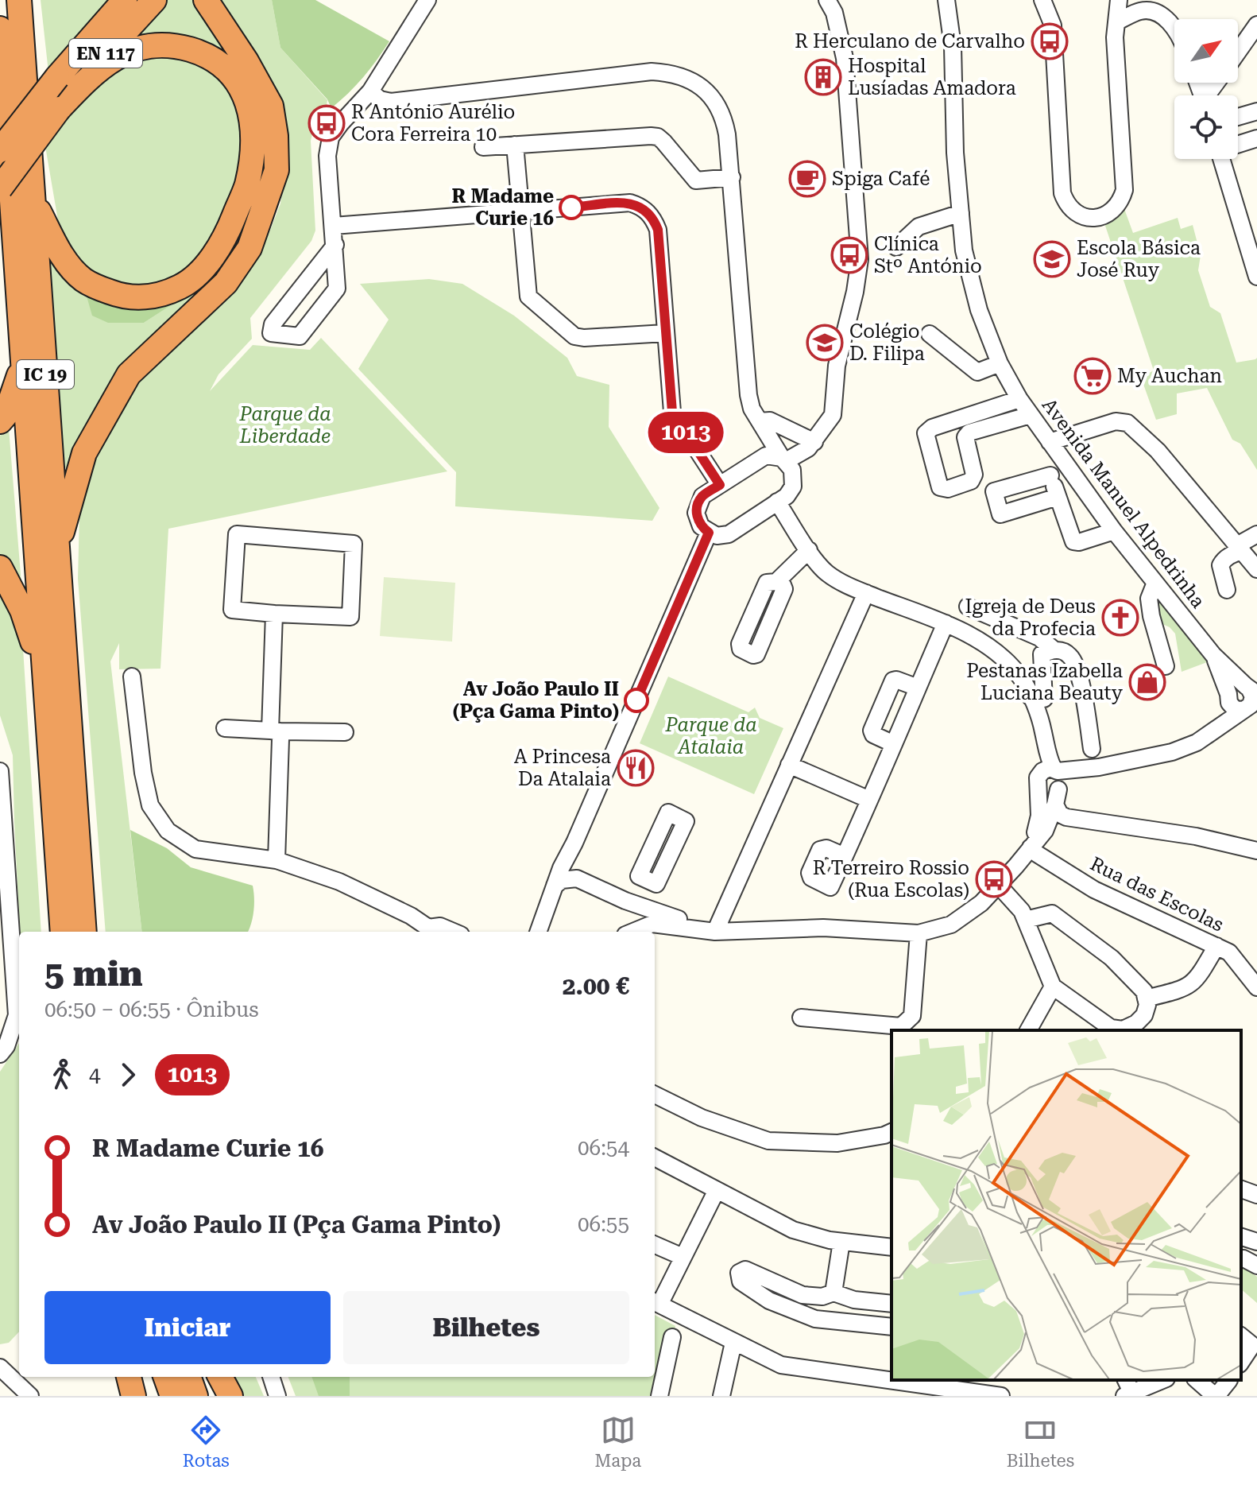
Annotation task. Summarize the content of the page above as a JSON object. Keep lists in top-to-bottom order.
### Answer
{
  "streets": {
    "highway": ["EN 117", "IC 19"],
    "street": ["Avenida Manuel Alpedrinha", "Rua das Escolas"]
  },
  "parks": ["Parque da Liberdade", "Parque da Atalaia"],
  "places": {
    "bus stop": [
      "R Herculano de Carvalho",
      "R António Aurélio Cora Ferreira 10",
      "Clínica Stº António",
      "R Terreiro Rossio (Rua Escolas)"
    ],
    "building": ["Hospital Lusíadas Amadora"],
    "cafe": ["Spiga Café"],
    "other": ["R Madame Curie 16", "Av João Paulo II (Pça Gama Pinto)"],
    "school or university": ["Escola Básica José Ruy", "Colégio D. Filipa"],
    "supermarket": ["My Auchan"],
    "church": ["Igreja de Deus da Profecia"],
    "shop": ["Pestanas Izabella Luciana Beauty"],
    "restaurant": ["A Princesa Da Atalaia"]
  },
  "lines": ["bus line 1013"],
  "north": "top right",
  "page": {
    "on_map": "1013",
    "heading": ["5 min", "06:50 – 06:55 · Ônibus", "2.00 €"],
    "legs": ["4", "1013"],
    "list": [
      {
        "name": "R Madame Curie 16",
        "value": "06:54"
      },
      {
        "name": "Av João Paulo II (Pça Gama Pinto)",
        "value": "06:55"
      }
    ],
    "buttons": ["Iniciar", "Bilhetes"],
    "tabs": ["Rotas", "Mapa", "Bilhetes"]
  }
}
